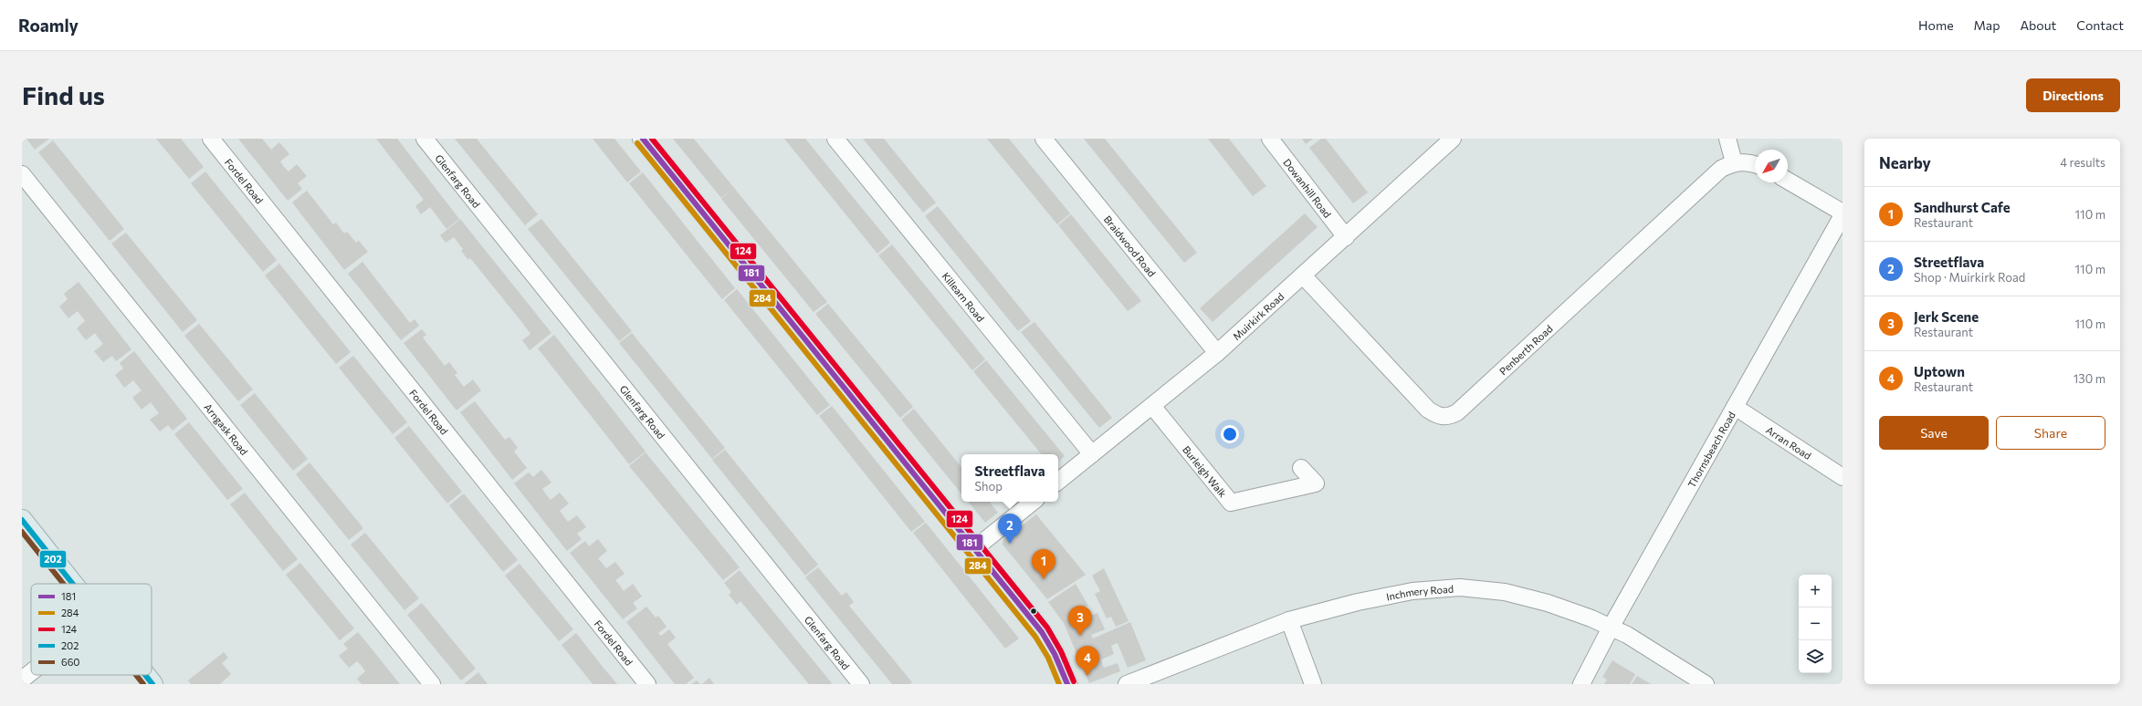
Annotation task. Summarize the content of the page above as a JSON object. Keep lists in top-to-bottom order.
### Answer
{
  "streets": {
    "street": [
      "Fordel Road",
      "Glenfarg Road",
      "Dowanhill Road",
      "Braidwood Road",
      "Killearn Road",
      "Muirkirk Road",
      "Penberth Road",
      "Arngask Road",
      "Arran Road",
      "Thornsbeach Road",
      "Burleigh Walk",
      "Inchmery Road"
    ]
  },
  "crossings": [
    ["Dowanhill Road", "Muirkirk Road"],
    ["Braidwood Road", "Muirkirk Road"],
    ["Killearn Road", "Muirkirk Road"],
    ["Muirkirk Road", "Penberth Road"],
    ["Muirkirk Road", "Burleigh Walk"],
    ["Arran Road", "Thornsbeach Road"],
    ["Thornsbeach Road", "Inchmery Road"]
  ],
  "lines": [
    "transit line 181",
    "transit line 124",
    "transit line 284",
    "transit line 202",
    "transit line 660"
  ],
  "legend": [
    "181",
    "284",
    "124",
    "202",
    "660"
  ],
  "north": "bottom left",
  "page": {
    "header": "Roamly",
    "nav": [
      "Home",
      "Map",
      "About",
      "Contact"
    ],
    "buttons": [
      "Directions",
      ["Save", "Share"]
    ],
    "title": "Find us",
    "heading": ["Nearby", "4 results"],
    "list": [
      {
        "mark": "1",
        "name": "Sandhurst Cafe",
        "note": "Restaurant",
        "value": "110 m"
      },
      {
        "mark": "2",
        "name": "Streetflava",
        "note": "Shop · Muirkirk Road",
        "value": "110 m"
      },
      {
        "mark": "3",
        "name": "Jerk Scene",
        "note": "Restaurant",
        "value": "110 m"
      },
      {
        "mark": "4",
        "name": "Uptown",
        "note": "Restaurant",
        "value": "130 m"
      }
    ],
    "popup": ["Streetflava", "Shop"],
    "pins": [
      "2",
      "1",
      "3",
      "4"
    ],
    "map_buttons": ["+", "−"]
  }
}
